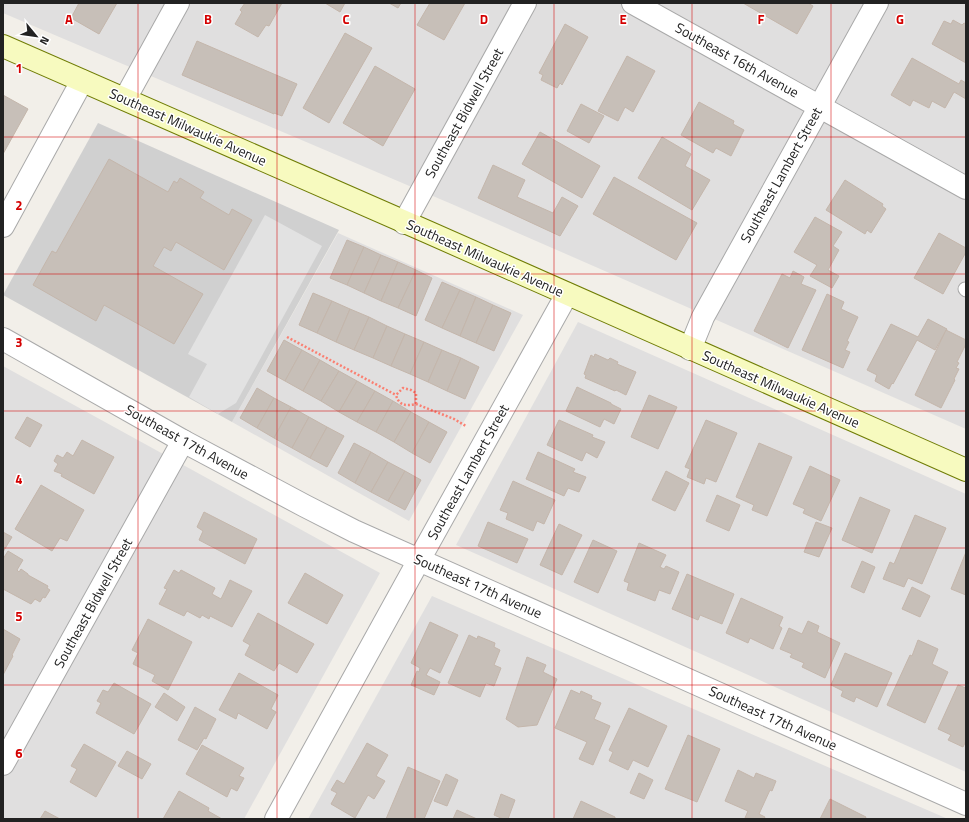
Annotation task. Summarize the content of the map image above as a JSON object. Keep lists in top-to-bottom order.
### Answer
{
  "streets": {
    "main road": ["Southeast Milwaukie Avenue"],
    "street": [
      "Southeast 16th Avenue",
      "Southeast Bidwell Street",
      "Southeast Lambert Street",
      "Southeast 17th Avenue"
    ]
  },
  "crossings": [
    ["Southeast 16th Avenue", "Southeast Lambert Street"],
    ["Southeast Bidwell Street", "Southeast Milwaukie Avenue"],
    ["Southeast Bidwell Street", "Southeast 17th Avenue"],
    ["Southeast Milwaukie Avenue", "Southeast Lambert Street"],
    ["Southeast Lambert Street", "Southeast 17th Avenue"]
  ],
  "north": "bottom right",
  "grid": {
    "columns": [
      "A",
      "B",
      "C",
      "D",
      "E",
      "F",
      "G"
    ],
    "rows": [
      "1",
      "2",
      "3",
      "4",
      "5",
      "6"
    ]
  }
}
